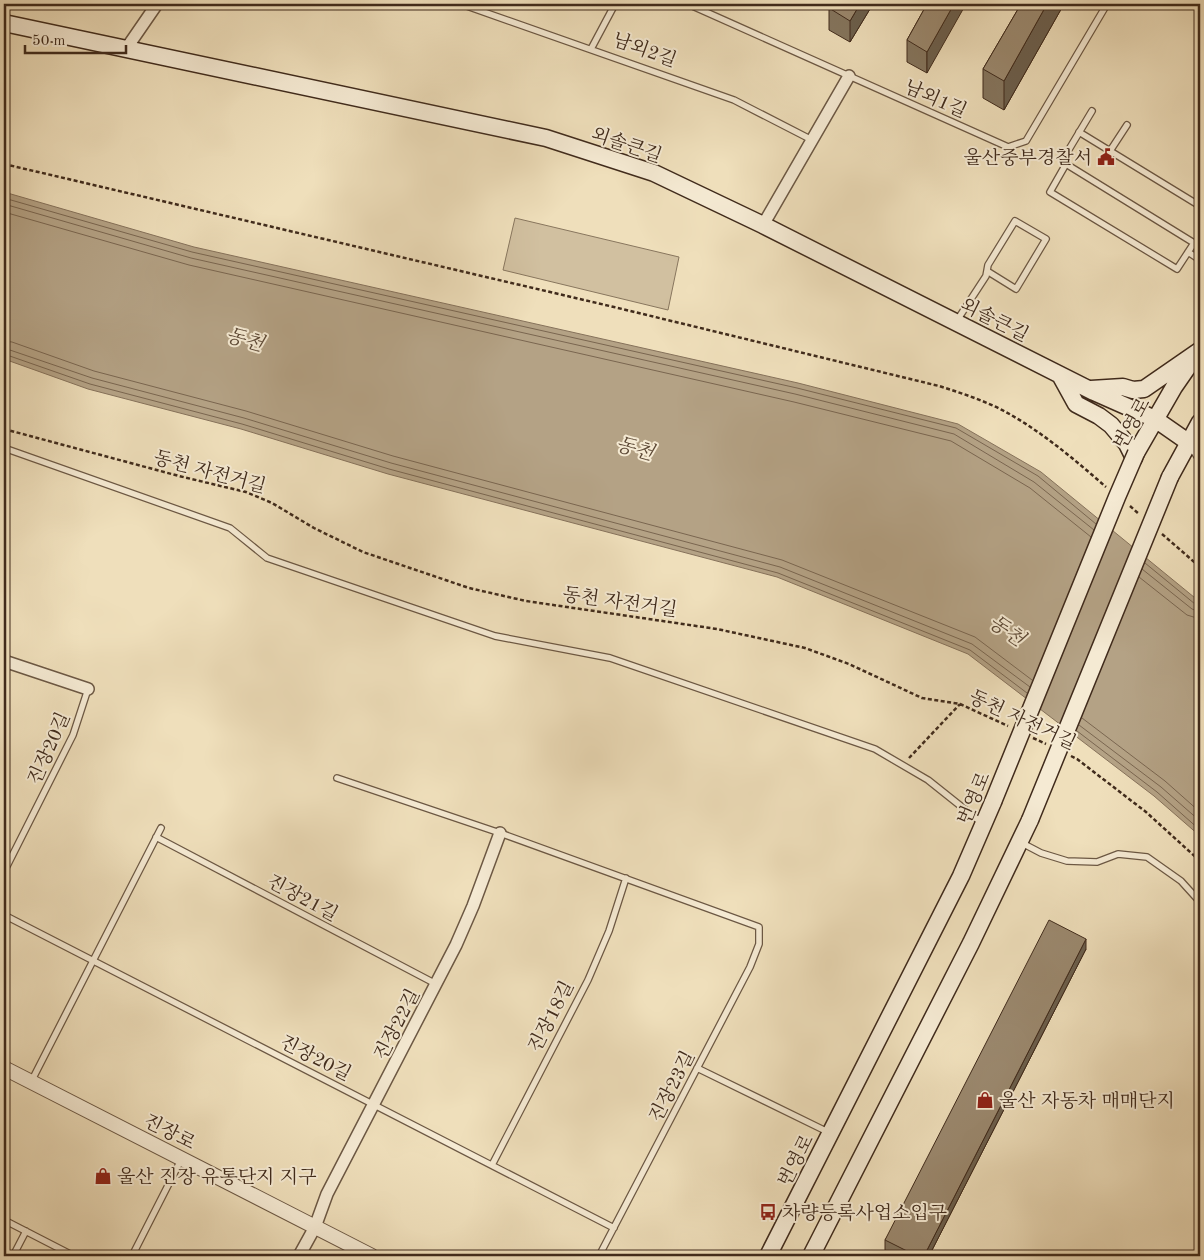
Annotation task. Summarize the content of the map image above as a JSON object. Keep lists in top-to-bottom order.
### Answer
{
  "streets": {
    "main road": ["외솔큰길", "번영로"],
    "street": ["진장22길", "진장로"],
    "lane": [
      "남외2길",
      "남외1길",
      "진장20길",
      "진장21길",
      "진장18길",
      "진장23길"
    ],
    "path": ["동천 자전거길"]
  },
  "crossings": [
    ["외솔큰길", "번영로"],
    ["진장20길", "진장18길"],
    ["진장20길", "진장22길"],
    ["진장20길", "진장23길"],
    ["진장21길", "진장22길"],
    ["진장18길", "진장23길"],
    ["진장22길", "진장로"]
  ],
  "water": ["동천"],
  "places": {
    "public building": ["울산중부경찰서"],
    "shop": ["울산 자동차 매매단지", "울산 진장 유통단지 지구"],
    "bus stop": ["차량등록사업소입구"]
  },
  "scale_bar": "50 m"
}
